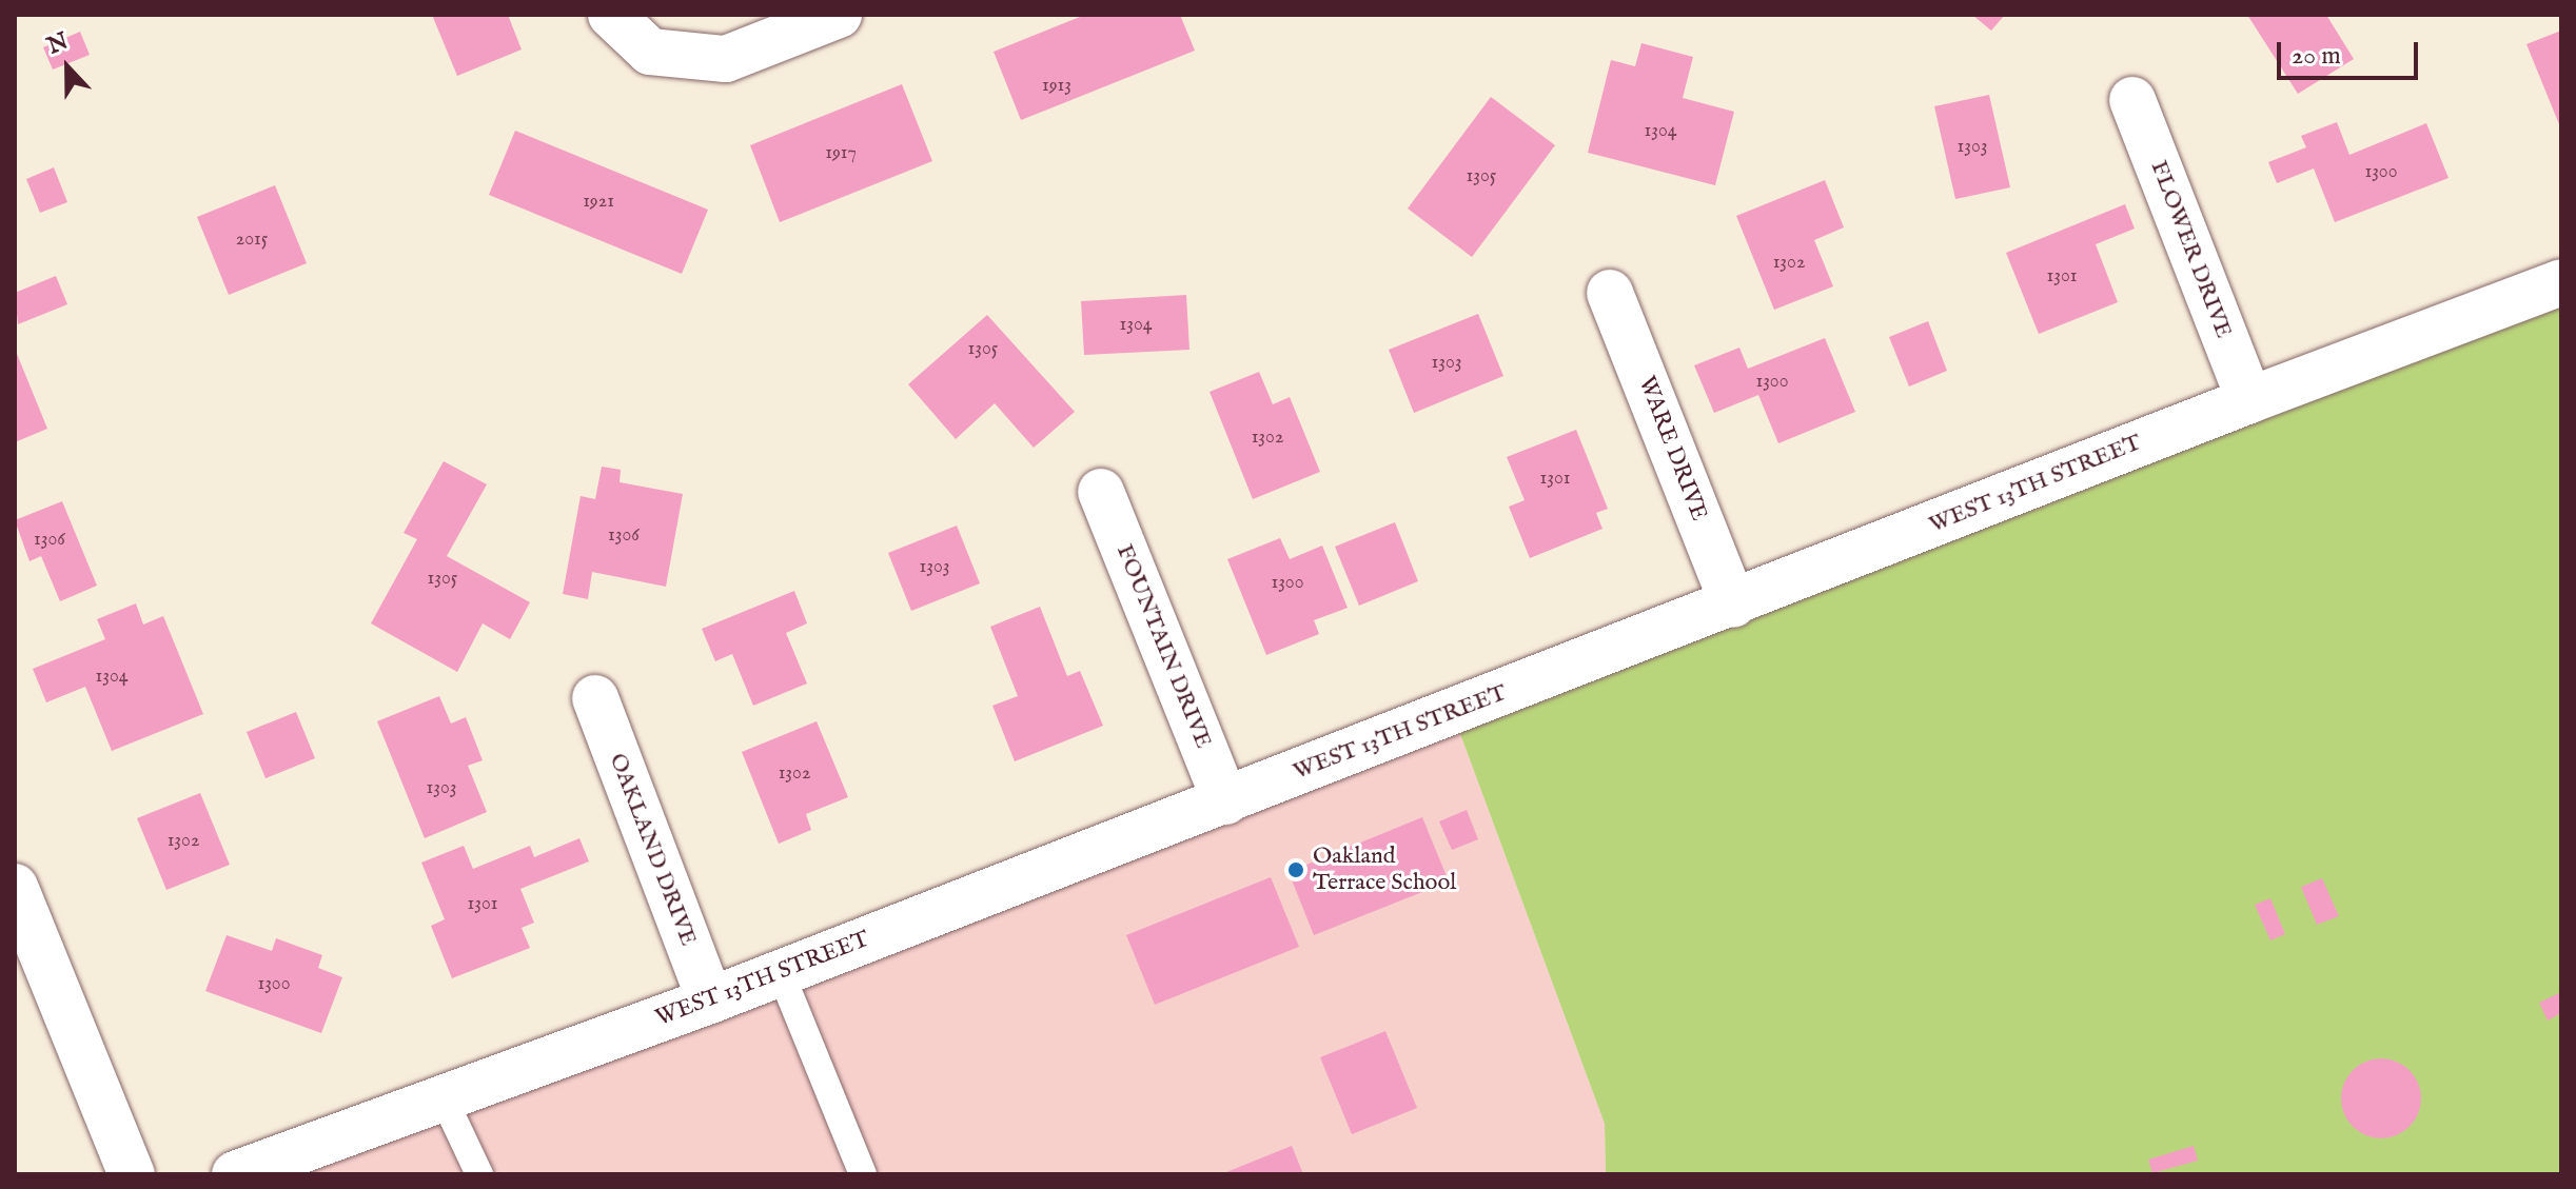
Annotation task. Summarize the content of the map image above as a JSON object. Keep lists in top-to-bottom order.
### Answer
{
  "streets": {
    "street": [
      "FLOWER DRIVE",
      "WARE DRIVE",
      "WEST 13TH STREET",
      "FOUNTAIN DRIVE",
      "OAKLAND DRIVE"
    ]
  },
  "crossings": [
    ["FLOWER DRIVE", "WEST 13TH STREET"],
    ["WARE DRIVE", "WEST 13TH STREET"],
    ["WEST 13TH STREET", "FOUNTAIN DRIVE"],
    ["WEST 13TH STREET", "OAKLAND DRIVE"]
  ],
  "places": ["Oakland Terrace School"],
  "house_numbers": [
    "1913",
    "1304",
    "1303",
    "1917",
    "1300",
    "1305",
    "1921",
    "2015",
    "1302",
    "1301",
    "1304",
    "1305",
    "1303",
    "1300",
    "1302",
    "1301",
    "1306",
    "1306",
    "1303",
    "1305",
    "1300",
    "1304",
    "1302",
    "1303",
    "1302",
    "1301",
    "1300"
  ],
  "scale_bar": "20 m",
  "north": "top"
}
